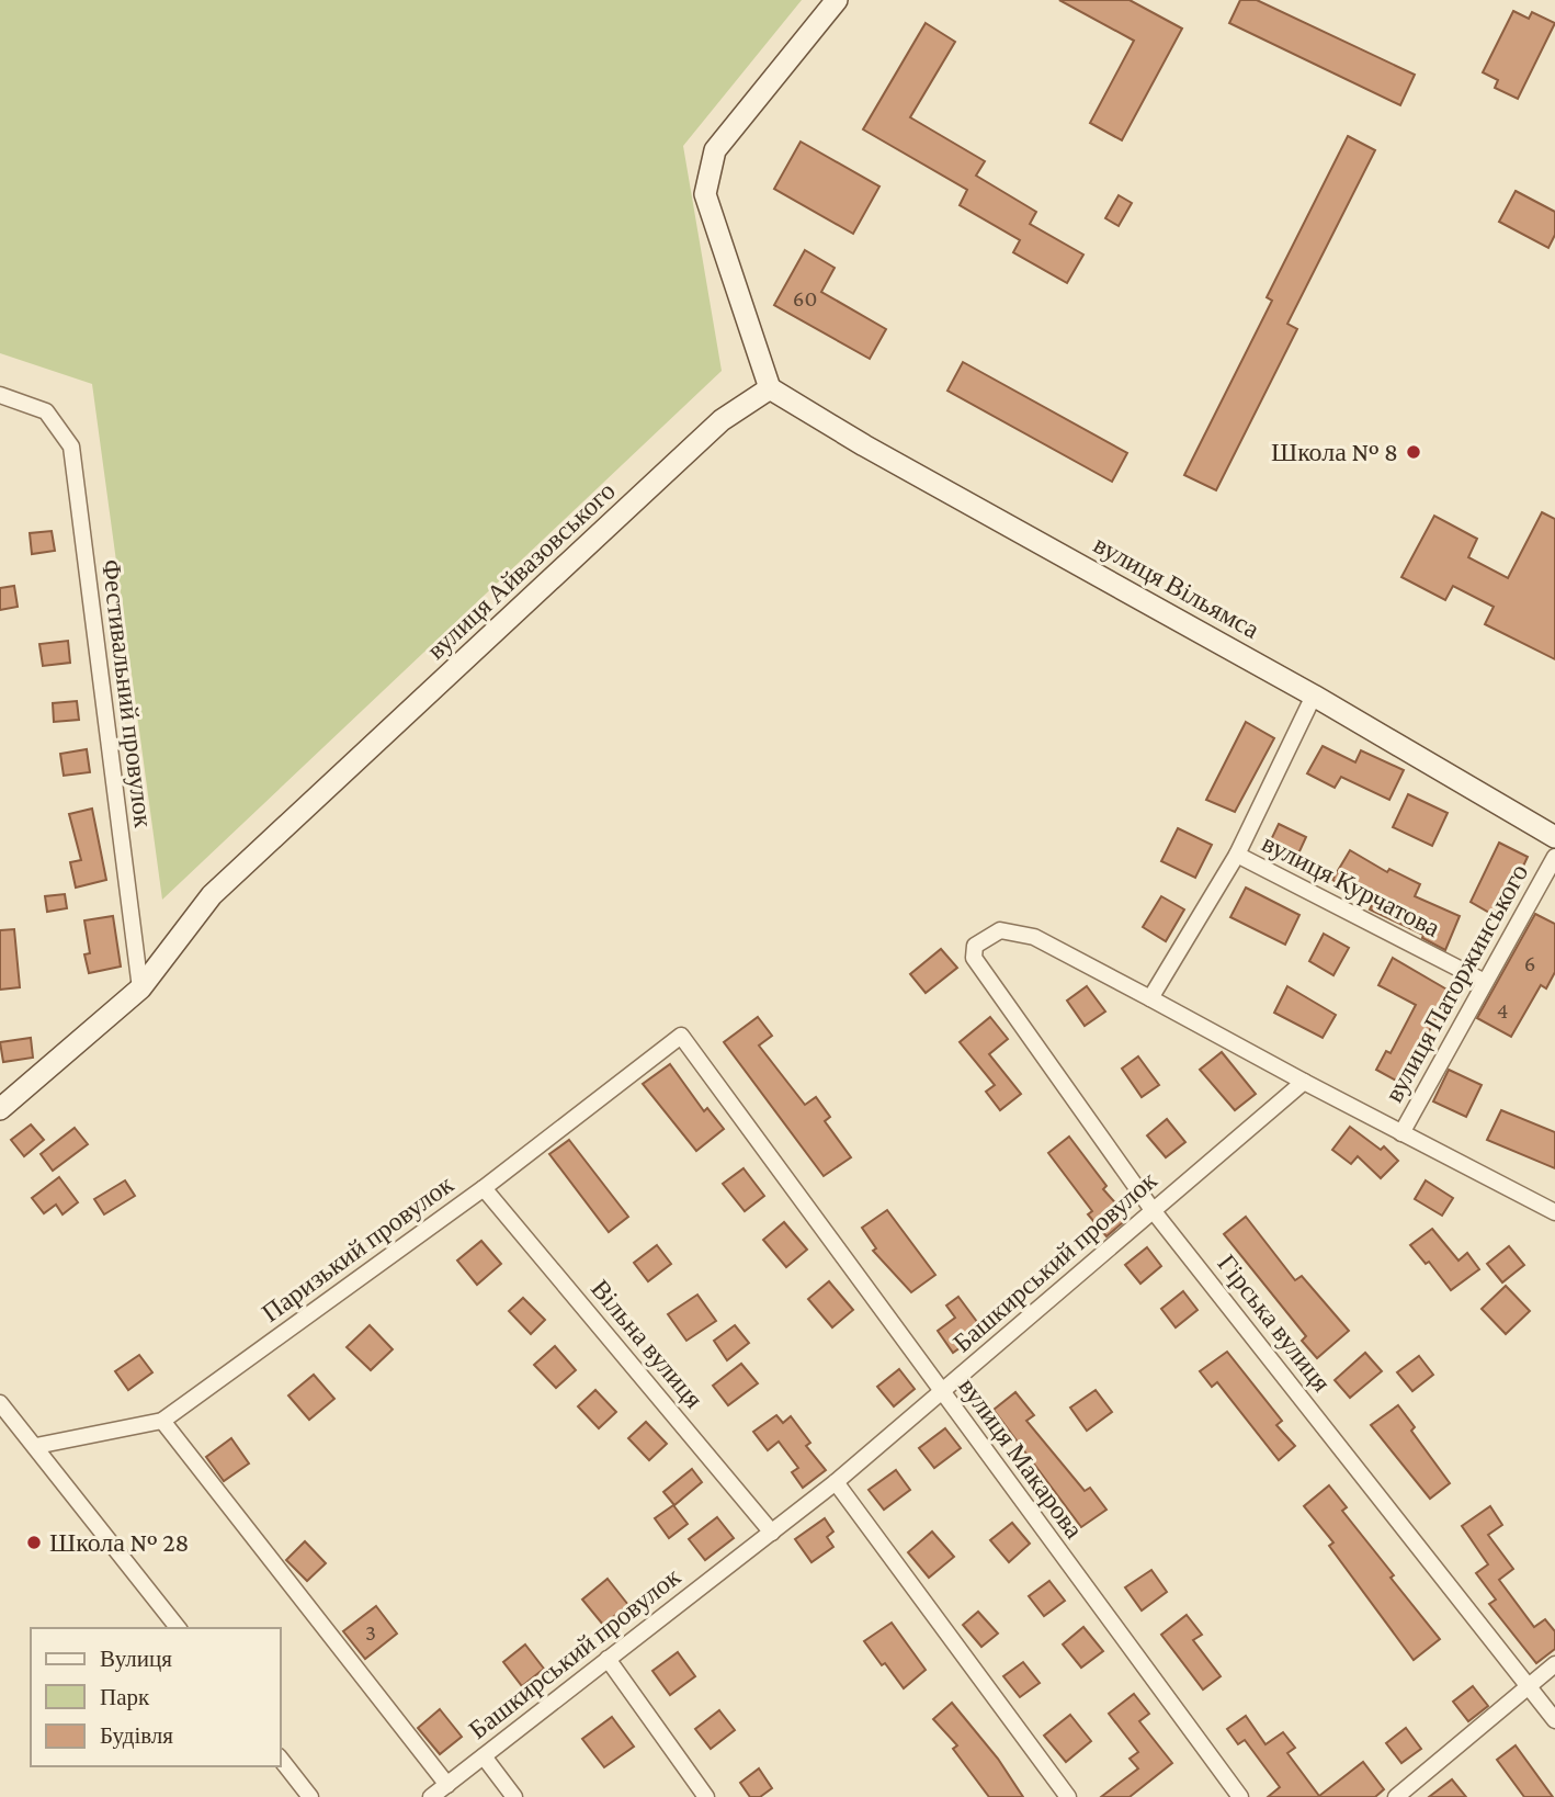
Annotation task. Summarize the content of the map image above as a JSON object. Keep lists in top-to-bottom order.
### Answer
{
  "streets": {
    "street": [
      "вулиця Айвазовського",
      "вулиця Вільямса",
      "Фестивальний провулок",
      "вулиця Курчатова",
      "вулиця Паторжинського",
      "Паризький провулок",
      "Башкирський провулок",
      "Гірська вулиця",
      "Вільна вулиця",
      "вулиця Макарова"
    ]
  },
  "crossings": [
    ["вулиця Айвазовського", "вулиця Вільямса"],
    ["вулиця Айвазовського", "Фестивальний провулок"],
    ["вулиця Курчатова", "вулиця Паторжинського"],
    ["Паризький провулок", "Вільна вулиця"],
    ["Паризький провулок", "вулиця Макарова"],
    ["Башкирський провулок", "Гірська вулиця"],
    ["Башкирський провулок", "Вільна вулиця"],
    ["Башкирський провулок", "вулиця Макарова"]
  ],
  "places": ["Школа № 8", "Школа № 28"],
  "house_numbers": [
    "60",
    "6",
    "4",
    "3"
  ],
  "legend": ["Вулиця", "Парк", "Будівля"]
}
